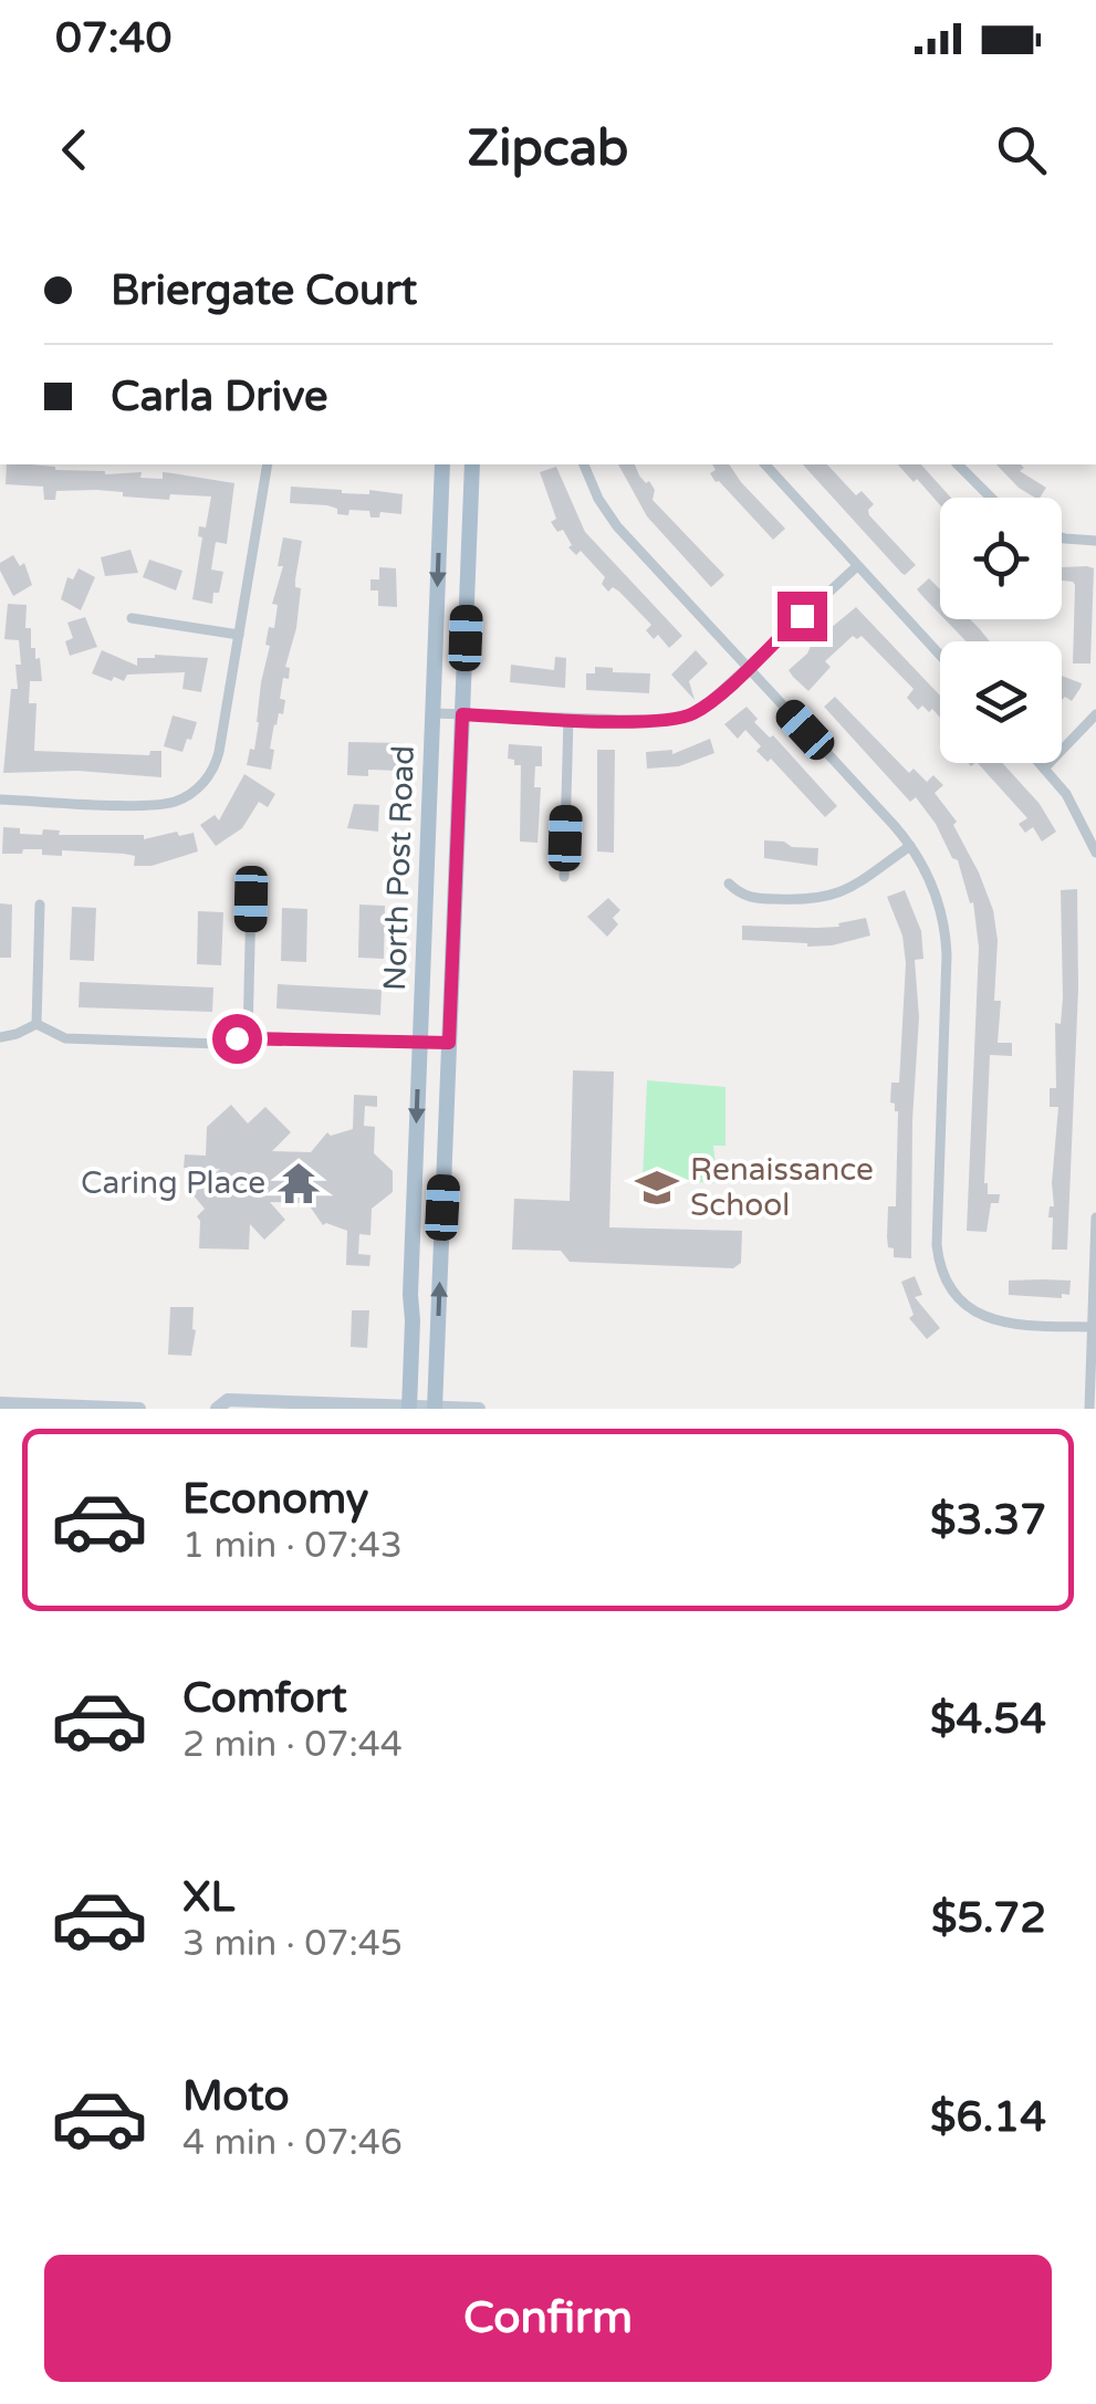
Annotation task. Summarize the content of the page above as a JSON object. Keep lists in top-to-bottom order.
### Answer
{
  "streets": {
    "main road": ["North Post Road"]
  },
  "places": {
    "temple": ["Caring Place"],
    "school or university": ["Renaissance School"]
  },
  "page": {
    "status": "07:40",
    "header": "Zipcab",
    "banner": ["Briergate Court", "Carla Drive"],
    "list": [
      {
        "name": "Economy",
        "note": "1 min · 07:43",
        "value": "$3.37"
      },
      {
        "name": "Comfort",
        "note": "2 min · 07:44",
        "value": "$4.54"
      },
      {
        "name": "XL",
        "note": "3 min · 07:45",
        "value": "$5.72"
      },
      {
        "name": "Moto",
        "note": "4 min · 07:46",
        "value": "$6.14"
      }
    ],
    "buttons": "Confirm"
  }
}
